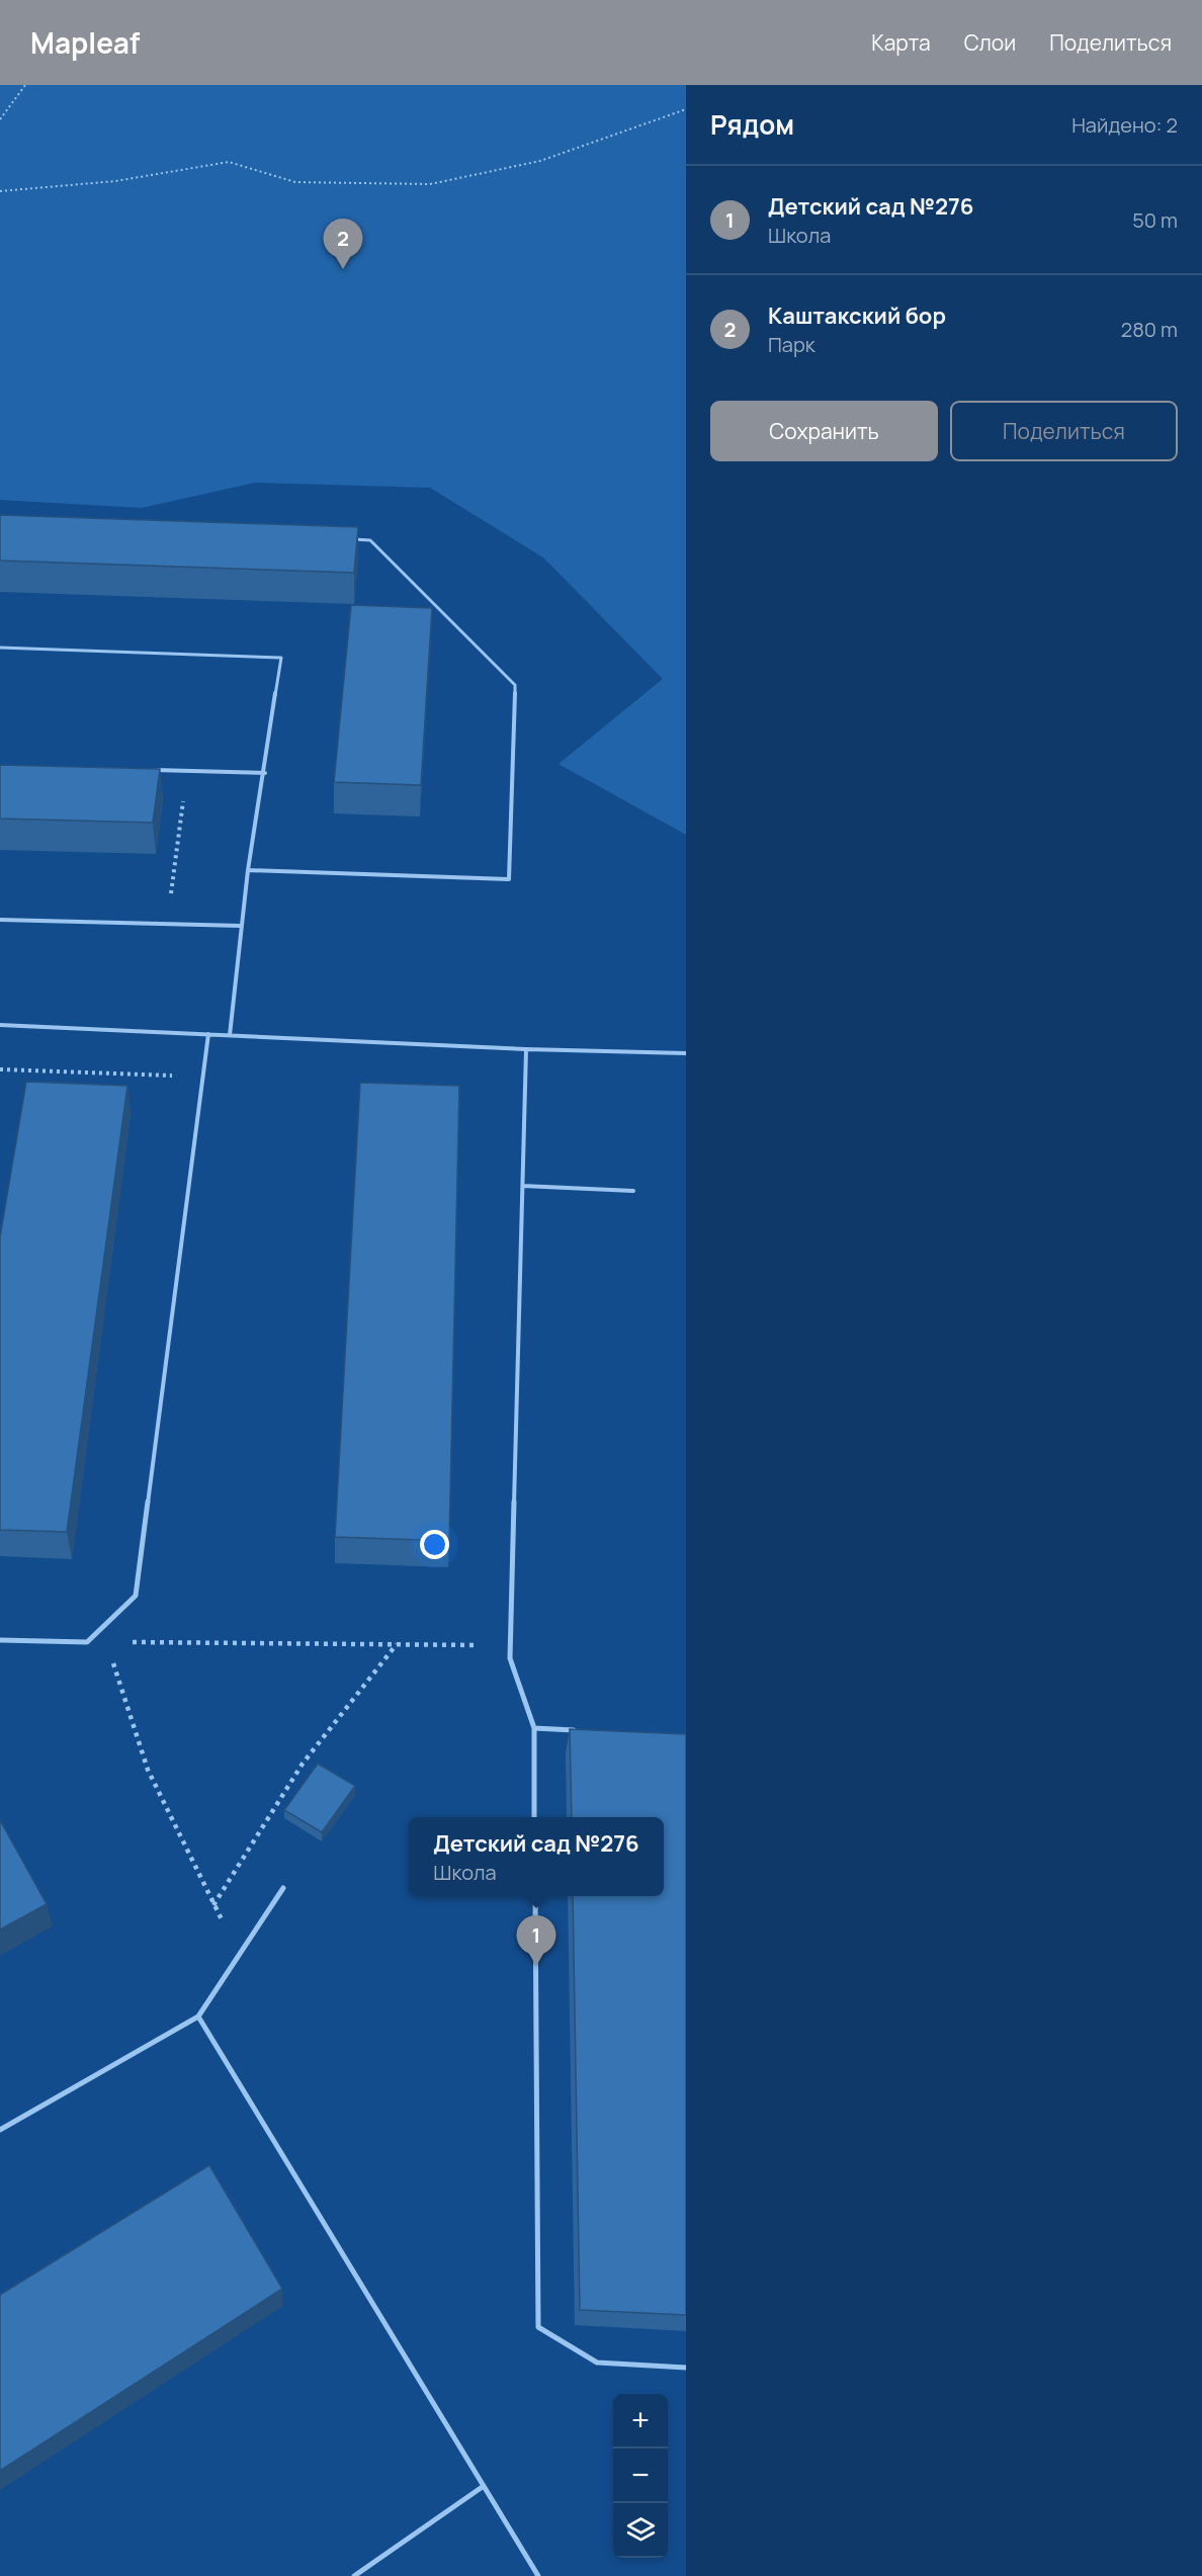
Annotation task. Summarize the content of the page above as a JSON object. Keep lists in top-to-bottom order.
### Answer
{
  "page": {
    "header": "Mapleaf",
    "nav": ["Карта", "Слои", "Поделиться"],
    "heading": ["Рядом", "Найдено: 2"],
    "list": [
      {
        "mark": "1",
        "name": "Детский сад №276",
        "note": "Школа",
        "value": "50 m"
      },
      {
        "mark": "2",
        "name": "Каштакский бор",
        "note": "Парк",
        "value": "280 m"
      }
    ],
    "pins": ["2", "1"],
    "buttons": ["Сохранить", "Поделиться"],
    "popup": ["Детский сад №276", "Школа"],
    "map_buttons": ["+", "−"]
  }
}
